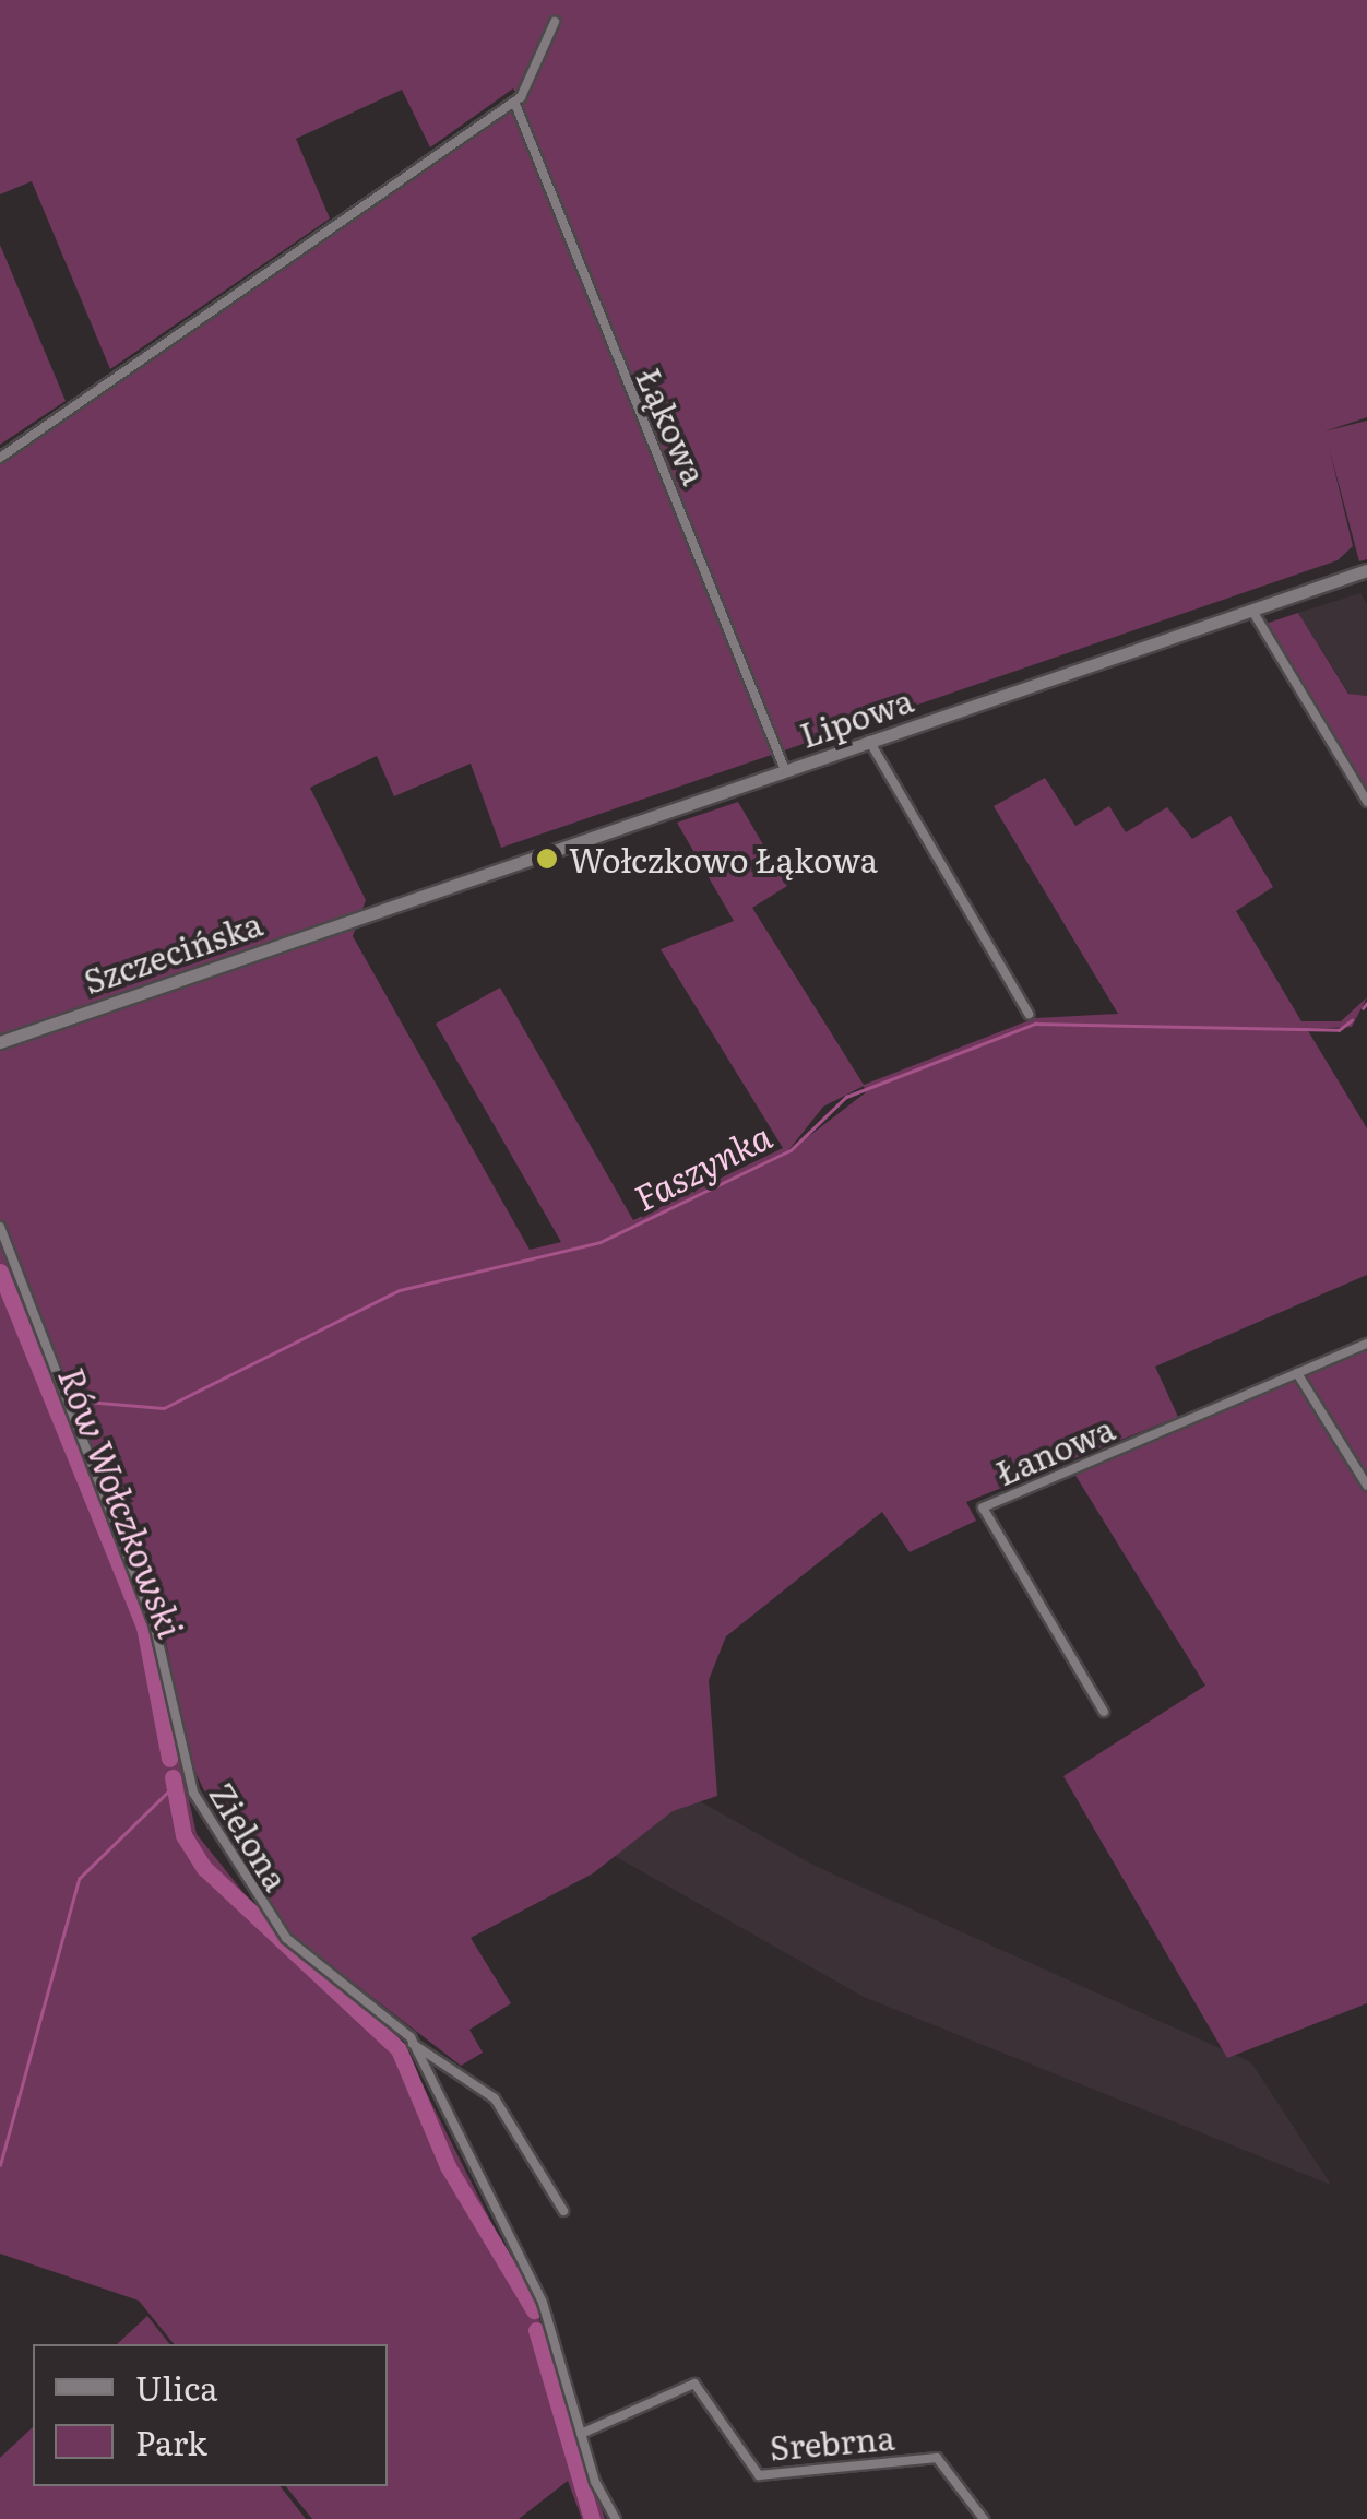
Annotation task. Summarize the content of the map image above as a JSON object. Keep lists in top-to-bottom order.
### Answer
{
  "streets": {
    "street": [
      "Łąkowa",
      "Lipowa",
      "Szczecińska",
      "Łanowa",
      "Zielona",
      "Srebrna"
    ]
  },
  "crossings": [
    ["Łąkowa", "Lipowa"],
    ["Lipowa", "Szczecińska"],
    ["Zielona", "Srebrna"]
  ],
  "water": ["Faszynka", "Rów Wołczkowski"],
  "places": ["Wołczkowo Łąkowa"],
  "legend": ["Ulica", "Park"]
}
